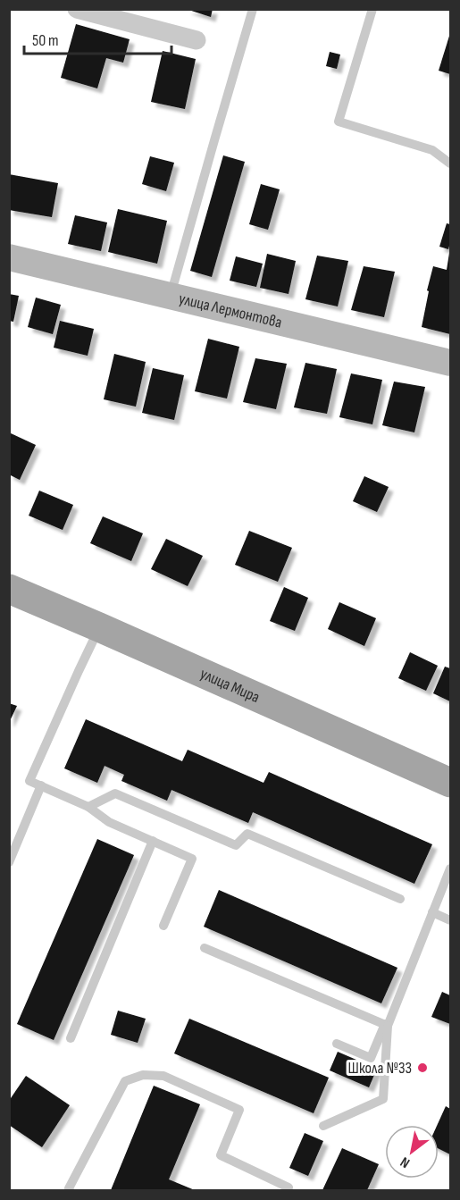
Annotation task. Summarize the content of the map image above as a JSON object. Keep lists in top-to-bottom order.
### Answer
{
  "streets": {
    "main road": ["улица Лермонтова", "улица Мира"]
  },
  "places": ["Школа №33"],
  "scale_bar": "50 m",
  "north": "bottom left"
}
